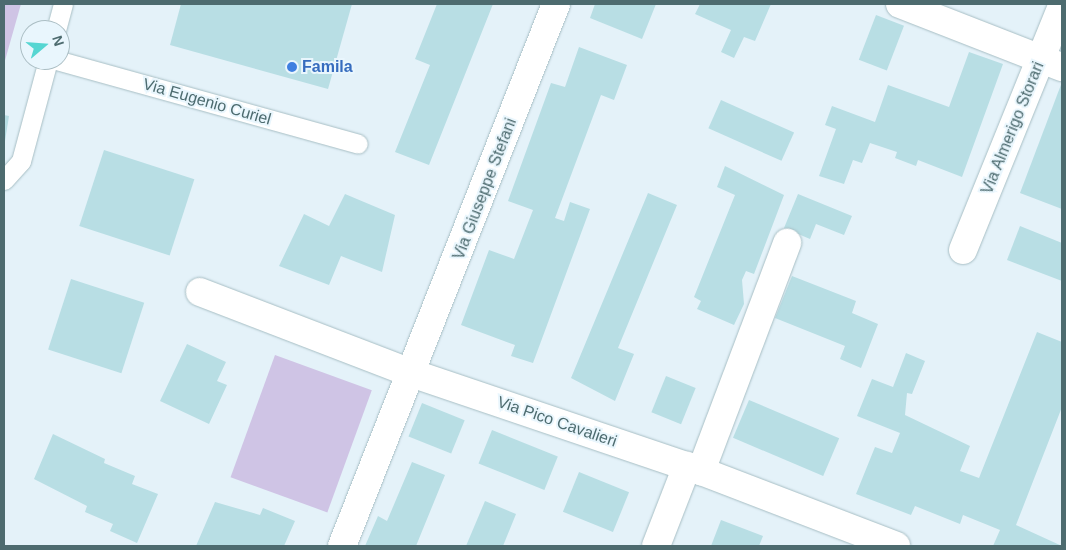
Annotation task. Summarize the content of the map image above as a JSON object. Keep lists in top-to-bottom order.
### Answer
{
  "streets": {
    "street": ["Via Almerigo Storari", "Via Giuseppe Stefani", "Via Pico Cavalieri"],
    "lane": ["Via Eugenio Curiel"]
  },
  "crossings": [
    ["Via Giuseppe Stefani", "Via Pico Cavalieri"]
  ],
  "places": ["Famila"],
  "north": "right"
}
